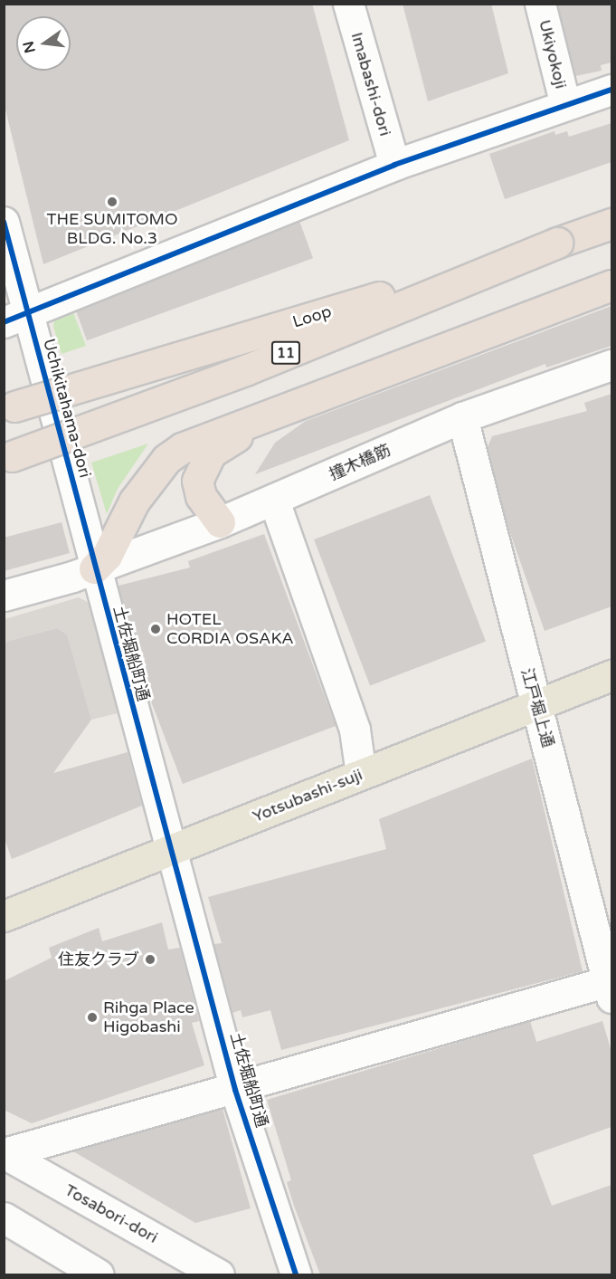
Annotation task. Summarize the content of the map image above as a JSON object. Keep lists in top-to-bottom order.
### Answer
{
  "streets": {
    "highway": ["Loop", "11"],
    "main road": ["Yotsubashi-suji"],
    "street": [
      "Ukiyokoji",
      "Imabashi-dori",
      "Uchikitahama-dori",
      "撞木橋筋",
      "土佐堀船町通",
      "江戸堀上通",
      "Tosabori-dori"
    ]
  },
  "crossings": [
    ["Loop", "11"],
    ["Uchikitahama-dori", "撞木橋筋"],
    ["Uchikitahama-dori", "土佐堀船町通"],
    ["撞木橋筋", "江戸堀上通"],
    ["土佐堀船町通", "Yotsubashi-suji"],
    ["江戸堀上通", "Yotsubashi-suji"]
  ],
  "places": [
    "THE SUMITOMO BLDG. No.3",
    "HOTEL CORDIA OSAKA",
    "住友クラブ",
    "Rihga Place Higobashi"
  ],
  "north": "left"
}
